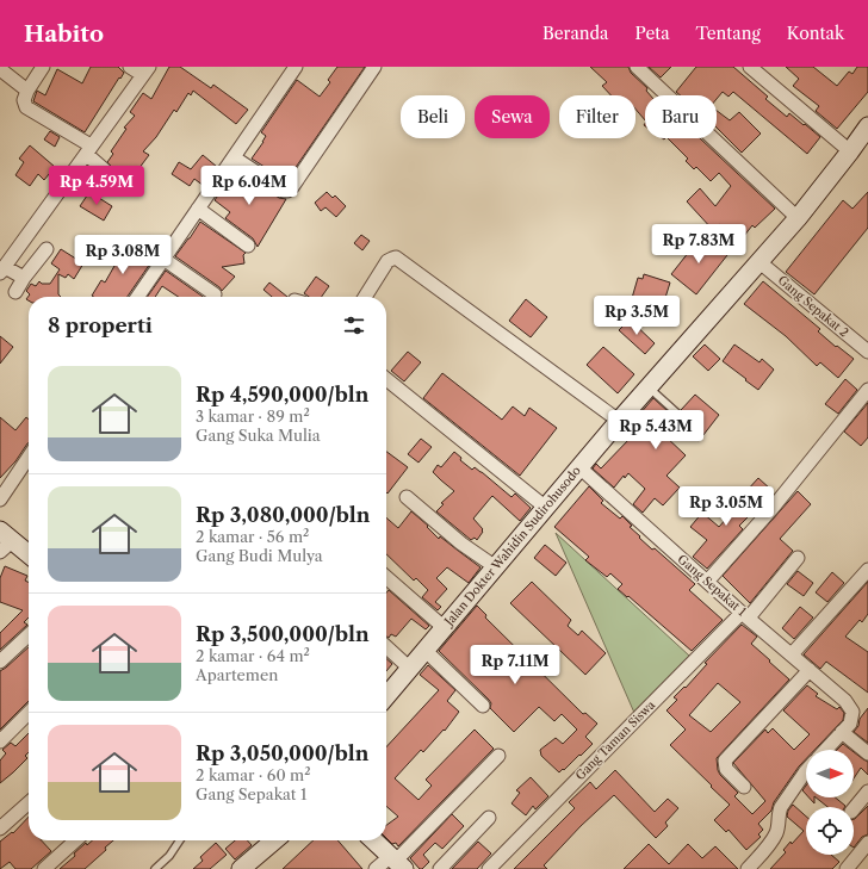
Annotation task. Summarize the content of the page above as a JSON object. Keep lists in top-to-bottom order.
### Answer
{
  "streets": {
    "street": [
      "Gang Sepakat 2",
      "Jalan Dokter Wahidin Sudirohusodo",
      "Gang Sepakat 1",
      "Gang Taman Siswa"
    ]
  },
  "crossings": [
    ["Gang Sepakat 2", "Jalan Dokter Wahidin Sudirohusodo"],
    ["Jalan Dokter Wahidin Sudirohusodo", "Gang Sepakat 1"],
    ["Gang Sepakat 1", "Gang Taman Siswa"]
  ],
  "north": "right",
  "page": {
    "header": "Habito",
    "nav": [
      "Beranda",
      "Peta",
      "Tentang",
      "Kontak"
    ],
    "chip": [
      "Beli",
      "Sewa",
      "Filter",
      "Baru"
    ],
    "price": [
      "Rp 4.59M",
      "Rp 6.04M",
      "Rp 7.83M",
      "Rp 3.08M",
      "Rp 3.5M",
      "Rp 5.43M",
      "Rp 3.05M",
      "Rp 7.11M"
    ],
    "heading": "8 properti",
    "list": [
      {
        "name": "Rp 4,590,000/bln",
        "note": "3 kamar · 89 m² · Gang Suka Mulia"
      },
      {
        "name": "Rp 3,080,000/bln",
        "note": "2 kamar · 56 m² · Gang Budi Mulya"
      },
      {
        "name": "Rp 3,500,000/bln",
        "note": "2 kamar · 64 m² · Apartemen"
      },
      {
        "name": "Rp 3,050,000/bln",
        "note": "2 kamar · 60 m² · Gang Sepakat 1"
      }
    ]
  }
}
